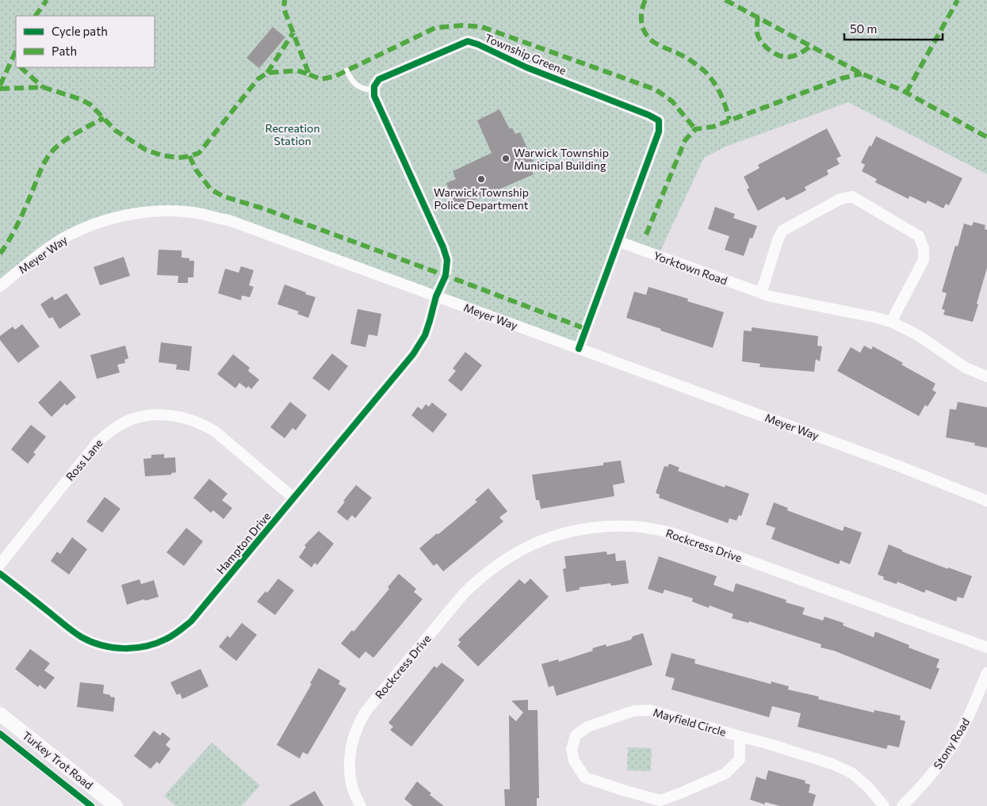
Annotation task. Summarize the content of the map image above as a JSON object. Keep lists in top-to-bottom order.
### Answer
{
  "streets": {
    "street": [
      "Township Greene",
      "Meyer Way",
      "Yorktown Road",
      "Ross Lane",
      "Hampton Drive",
      "Rockcress Drive",
      "Mayfield Circle",
      "Stony Road",
      "Turkey Trot Road"
    ]
  },
  "crossings": [
    ["Township Greene", "Meyer Way"],
    ["Township Greene", "Yorktown Road"],
    ["Meyer Way", "Hampton Drive"],
    ["Ross Lane", "Hampton Drive"]
  ],
  "parks": ["Recreation Station"],
  "places": ["Warwick Township Municipal Building", "Warwick Township Police Department"],
  "legend": ["Cycle path", "Path"],
  "scale_bar": "50 m"
}
